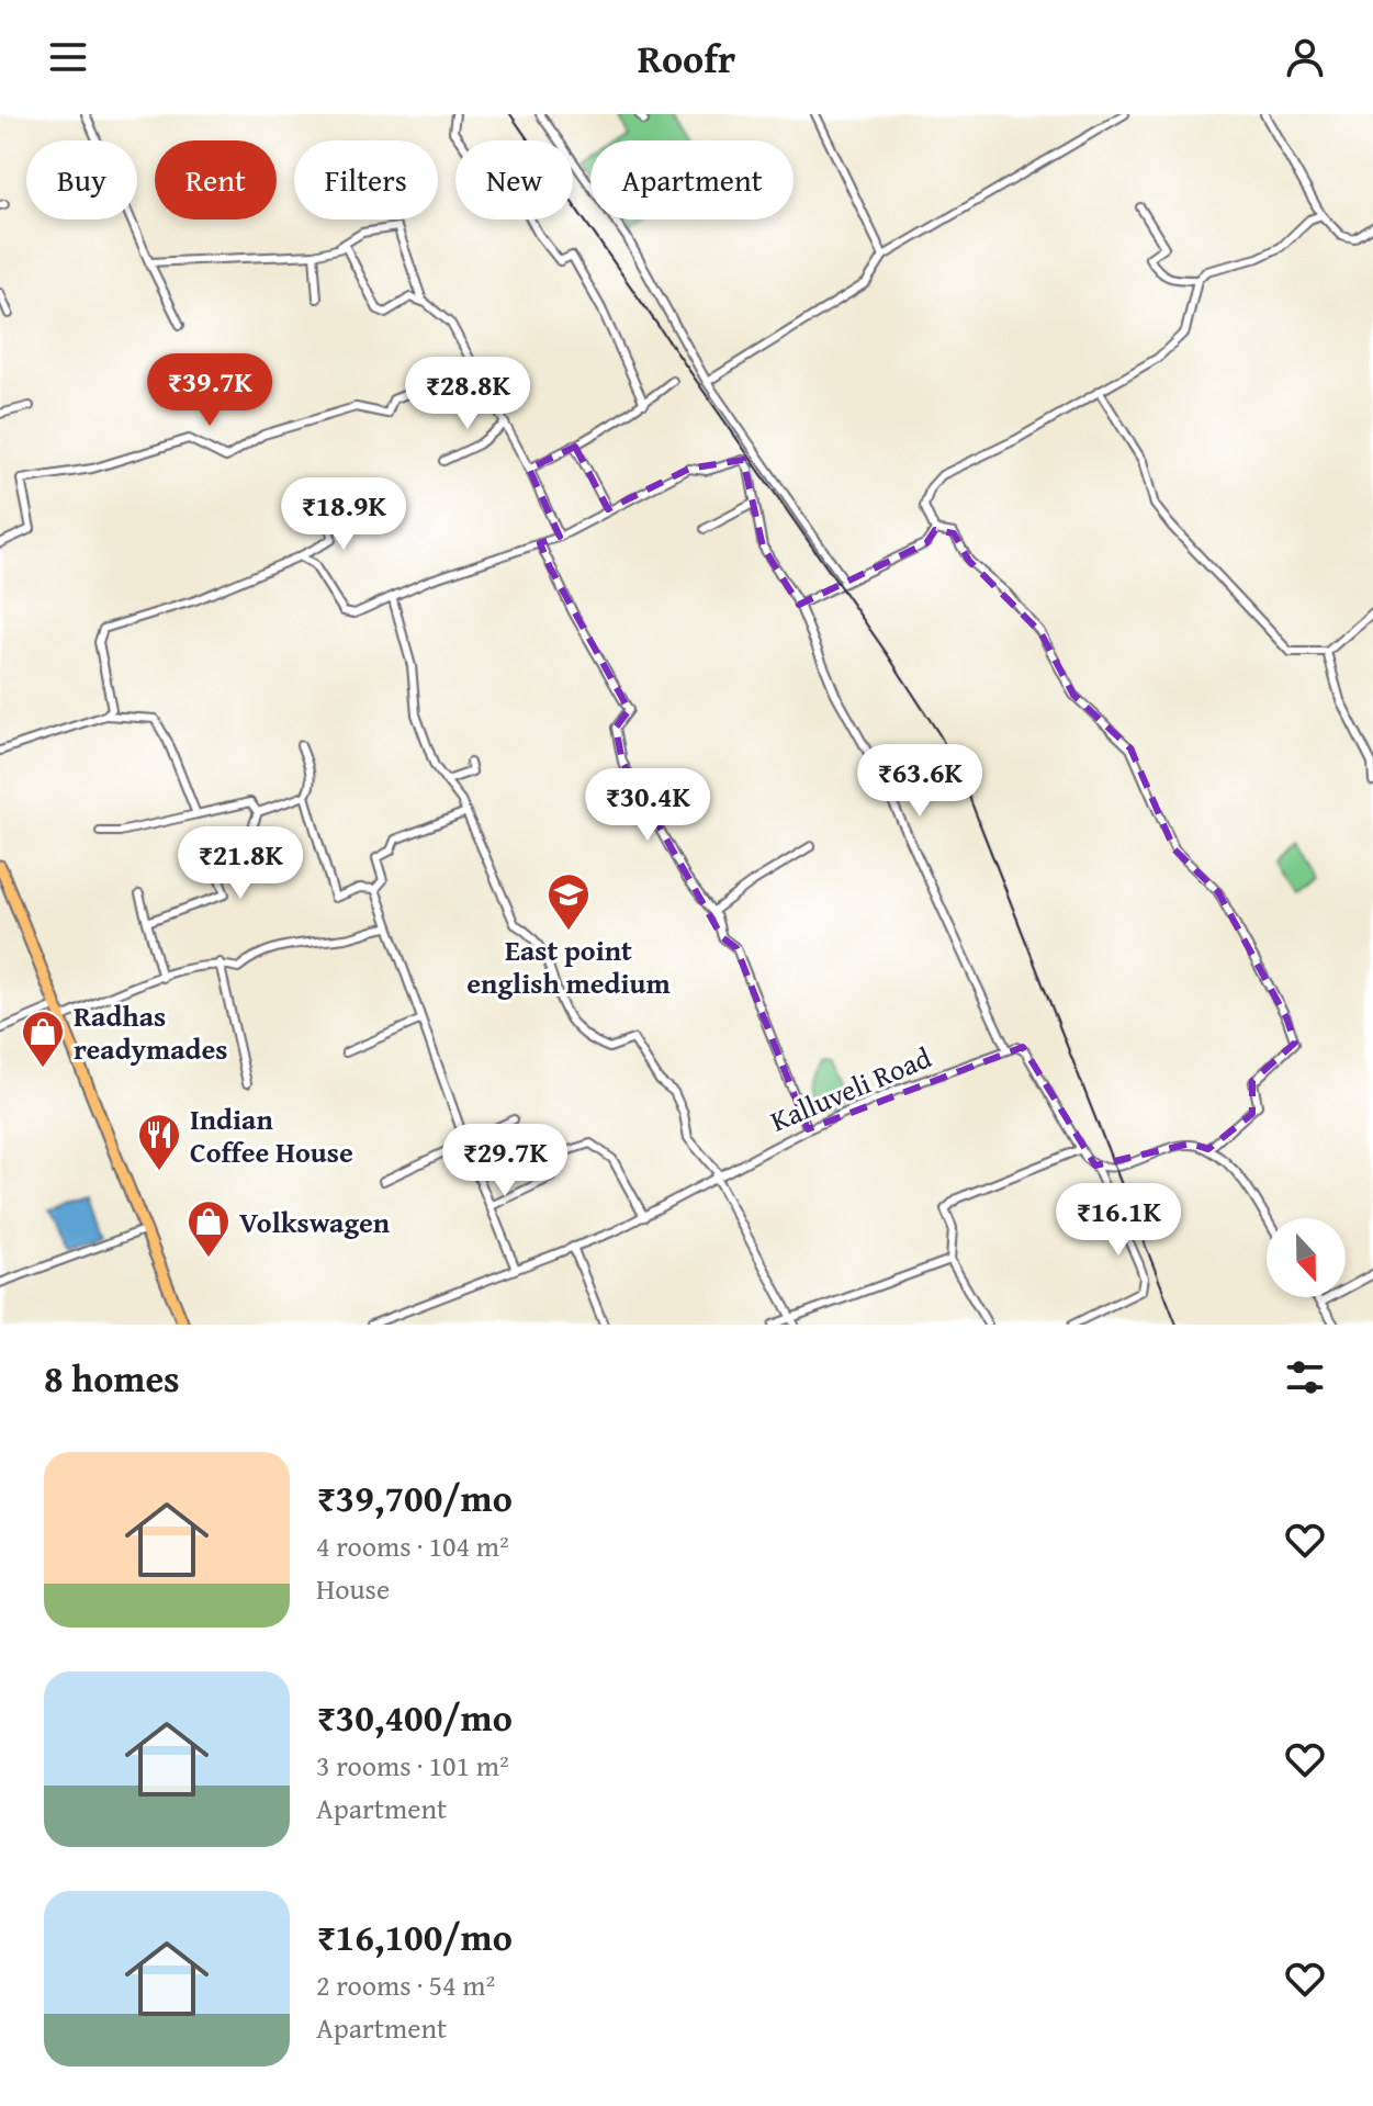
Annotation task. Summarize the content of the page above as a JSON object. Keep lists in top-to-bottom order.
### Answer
{
  "streets": {
    "street": ["Kalluveli Road"]
  },
  "places": {
    "school or university": ["East point english medium"],
    "shop": ["Radhas readymades", "Volkswagen"],
    "restaurant": ["Indian Coffee House"]
  },
  "north": "bottom",
  "page": {
    "header": "Roofr",
    "chip": [
      "Buy",
      "Rent",
      "Filters",
      "New",
      "Apartment"
    ],
    "price": [
      "₹39.7K",
      "₹28.8K",
      "₹18.9K",
      "₹63.6K",
      "₹30.4K",
      "₹21.8K",
      "₹29.7K",
      "₹16.1K"
    ],
    "heading": "8 homes",
    "list": [
      {
        "name": "₹39,700/mo",
        "note": "4 rooms · 104 m² · House"
      },
      {
        "name": "₹30,400/mo",
        "note": "3 rooms · 101 m² · Apartment"
      },
      {
        "name": "₹16,100/mo",
        "note": "2 rooms · 54 m² · Apartment"
      }
    ]
  }
}
